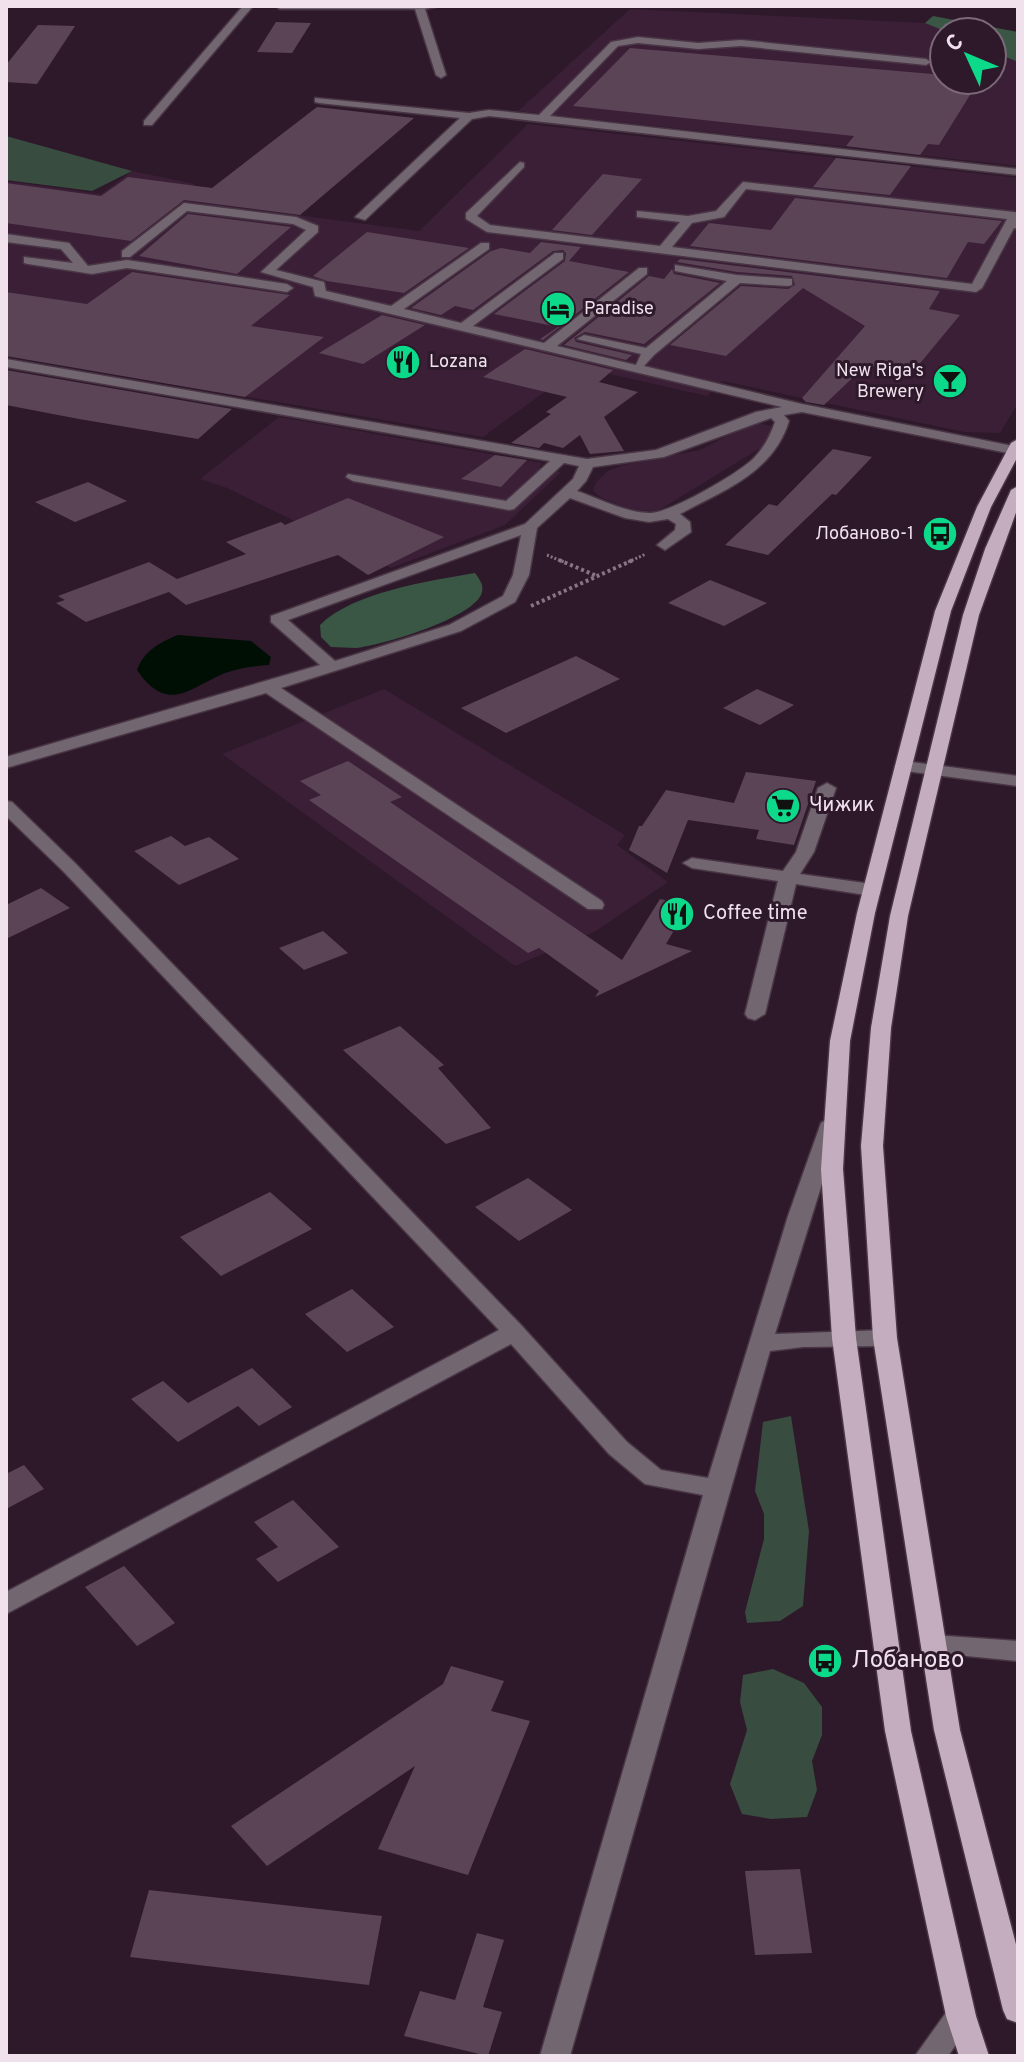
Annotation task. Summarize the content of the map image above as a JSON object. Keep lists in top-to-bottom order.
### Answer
{
  "places": {
    "hotel": ["Paradise"],
    "restaurant": ["Lozana", "Coffee time"],
    "bar": ["New Riga's Brewery"],
    "bus stop": ["Лобаново-1", "Лобаново"],
    "supermarket": ["Чижик"]
  },
  "north": "top left"
}
